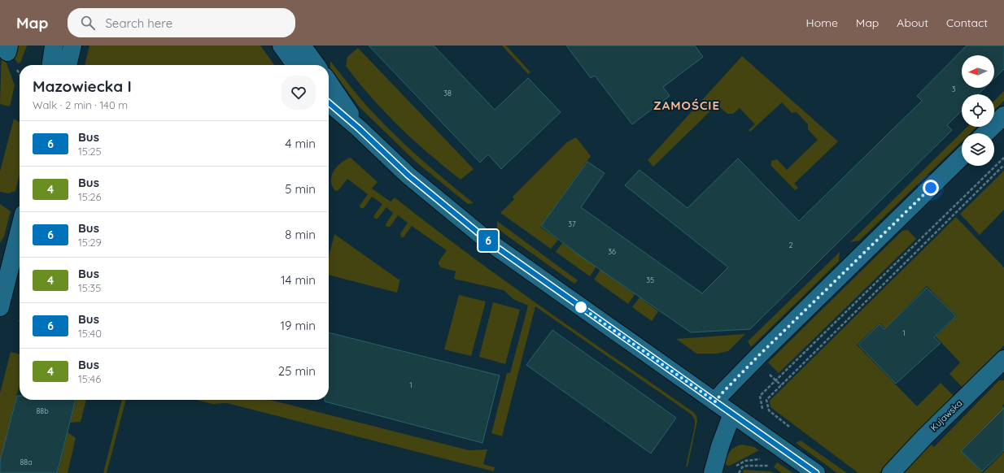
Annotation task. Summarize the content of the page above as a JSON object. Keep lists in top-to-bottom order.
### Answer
{
  "streets": {
    "street": ["Kujawska"]
  },
  "districts": ["ZAMOŚCIE"],
  "lines": ["bus line 6"],
  "house_numbers": [
    "3",
    "38",
    "37",
    "2",
    "36",
    "35",
    "1",
    "1",
    "88b",
    "88a"
  ],
  "north": "left",
  "page": {
    "header": "Map",
    "search": "Search here",
    "nav": [
      "Home",
      "Map",
      "About",
      "Contact"
    ],
    "on_map": "6",
    "heading": ["Mazowiecka I", "Walk · 2 min · 140 m"],
    "list": [
      {
        "mark": "6",
        "name": "Bus",
        "note": "15:25",
        "value": "4 min"
      },
      {
        "mark": "4",
        "name": "Bus",
        "note": "15:26",
        "value": "5 min"
      },
      {
        "mark": "6",
        "name": "Bus",
        "note": "15:29",
        "value": "8 min"
      },
      {
        "mark": "4",
        "name": "Bus",
        "note": "15:35",
        "value": "14 min"
      },
      {
        "mark": "6",
        "name": "Bus",
        "note": "15:40",
        "value": "19 min"
      },
      {
        "mark": "4",
        "name": "Bus",
        "note": "15:46",
        "value": "25 min"
      }
    ]
  }
}
